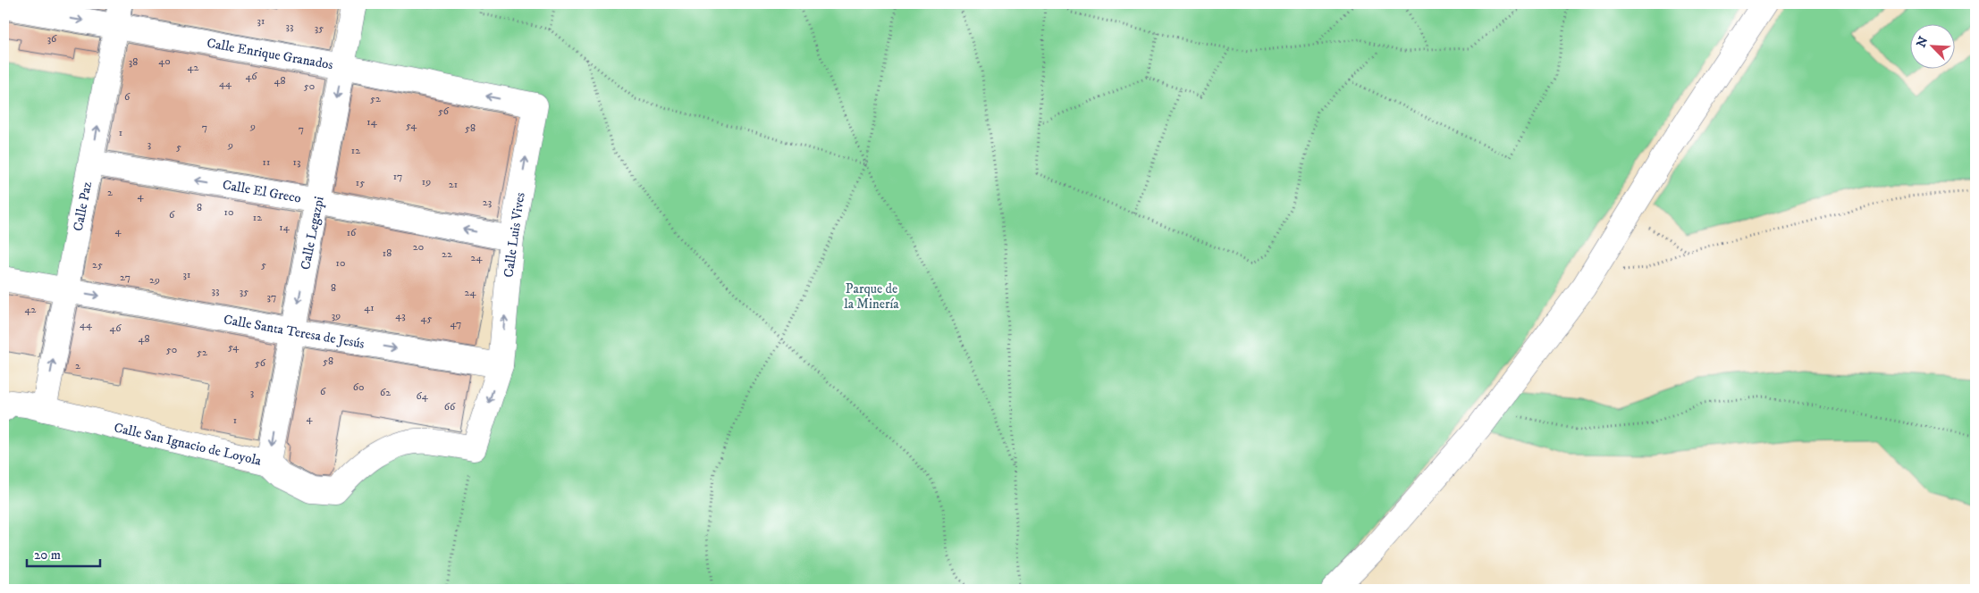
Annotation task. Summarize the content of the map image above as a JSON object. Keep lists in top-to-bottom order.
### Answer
{
  "streets": {
    "street": [
      "Calle Enrique Granados",
      "Calle El Greco",
      "Calle Paz",
      "Calle Legazpi",
      "Calle Luis Vives",
      "Calle Santa Teresa de Jesús",
      "Calle San Ignacio de Loyola"
    ]
  },
  "crossings": [
    ["Calle Enrique Granados", "Calle Paz"],
    ["Calle Enrique Granados", "Calle Legazpi"],
    ["Calle Enrique Granados", "Calle Luis Vives"],
    ["Calle El Greco", "Calle Paz"],
    ["Calle El Greco", "Calle Legazpi"],
    ["Calle El Greco", "Calle Luis Vives"],
    ["Calle Paz", "Calle Santa Teresa de Jesús"],
    ["Calle Paz", "Calle San Ignacio de Loyola"],
    ["Calle Legazpi", "Calle Santa Teresa de Jesús"],
    ["Calle Legazpi", "Calle San Ignacio de Loyola"],
    ["Calle Luis Vives", "Calle Santa Teresa de Jesús"]
  ],
  "one_way": [
    "Calle El Greco",
    "Calle Paz",
    "Calle Legazpi",
    "Calle Luis Vives",
    "Calle Santa Teresa de Jesús"
  ],
  "parks": ["Parque de la Minería"],
  "house_numbers": [
    "31",
    "33",
    "35",
    "36",
    "40",
    "38",
    "42",
    "46",
    "48",
    "44",
    "50",
    "6",
    "52",
    "56",
    "14",
    "54",
    "9",
    "7",
    "58",
    "7",
    "1",
    "3",
    "9",
    "5",
    "12",
    "11",
    "13",
    "17",
    "19",
    "15",
    "21",
    "2",
    "4",
    "23",
    "8",
    "10",
    "6",
    "12",
    "14",
    "4",
    "16",
    "20",
    "18",
    "22",
    "24",
    "10",
    "25",
    "5",
    "31",
    "27",
    "29",
    "8",
    "33",
    "35",
    "24",
    "37",
    "41",
    "42",
    "39",
    "43",
    "45",
    "47",
    "44",
    "46",
    "48",
    "54",
    "50",
    "52",
    "58",
    "56",
    "2",
    "60",
    "6",
    "3",
    "62",
    "64",
    "66",
    "4",
    "1"
  ],
  "scale_bar": "20 m",
  "north": "top left"
}
